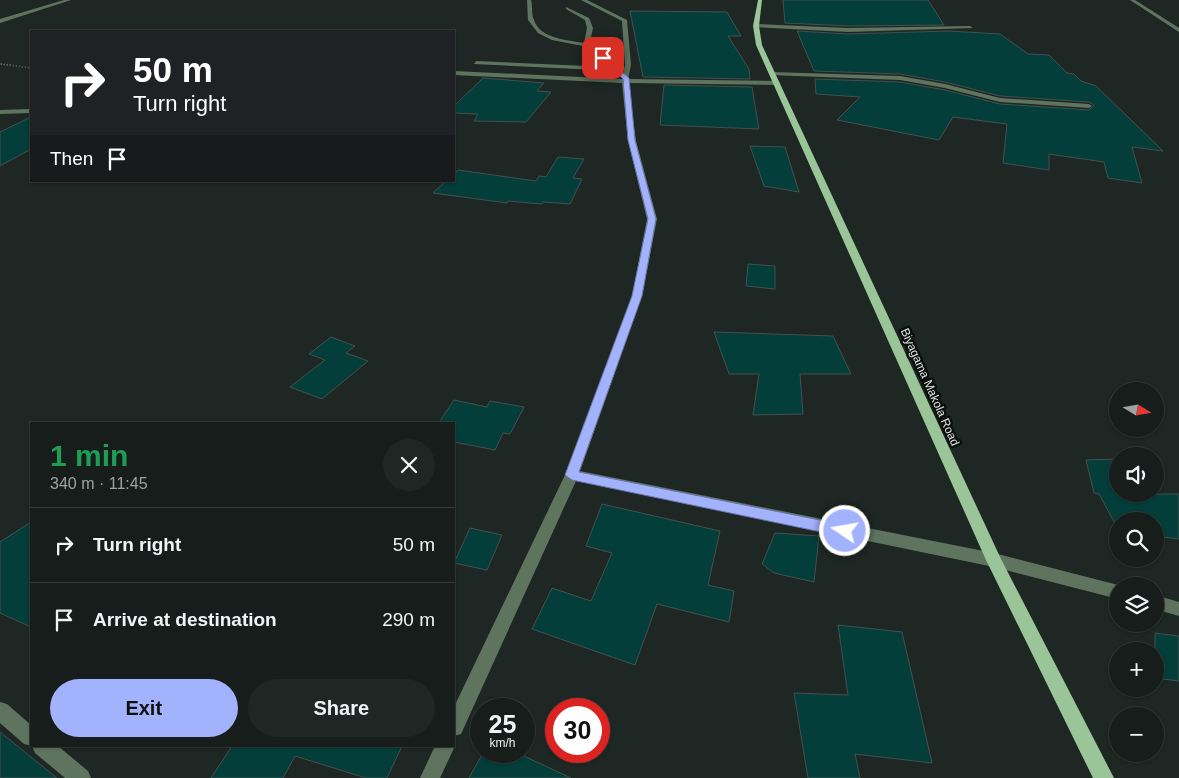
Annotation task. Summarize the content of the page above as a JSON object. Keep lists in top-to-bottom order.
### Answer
{
  "streets": {
    "main road": ["Biyagama Makola Road"]
  },
  "north": "right",
  "page": {
    "turn": ["50 m", "Turn right"],
    "then": "Then",
    "map_buttons": ["+", "−"],
    "heading": ["1 min", "340 m · 11:45"],
    "list": [
      {
        "name": "Turn right",
        "value": "50 m"
      },
      {
        "name": "Arrive at destination",
        "value": "290 m"
      }
    ],
    "buttons": ["Exit", "Share"],
    "speed": "25 km/h",
    "limit": "30"
  }
}
